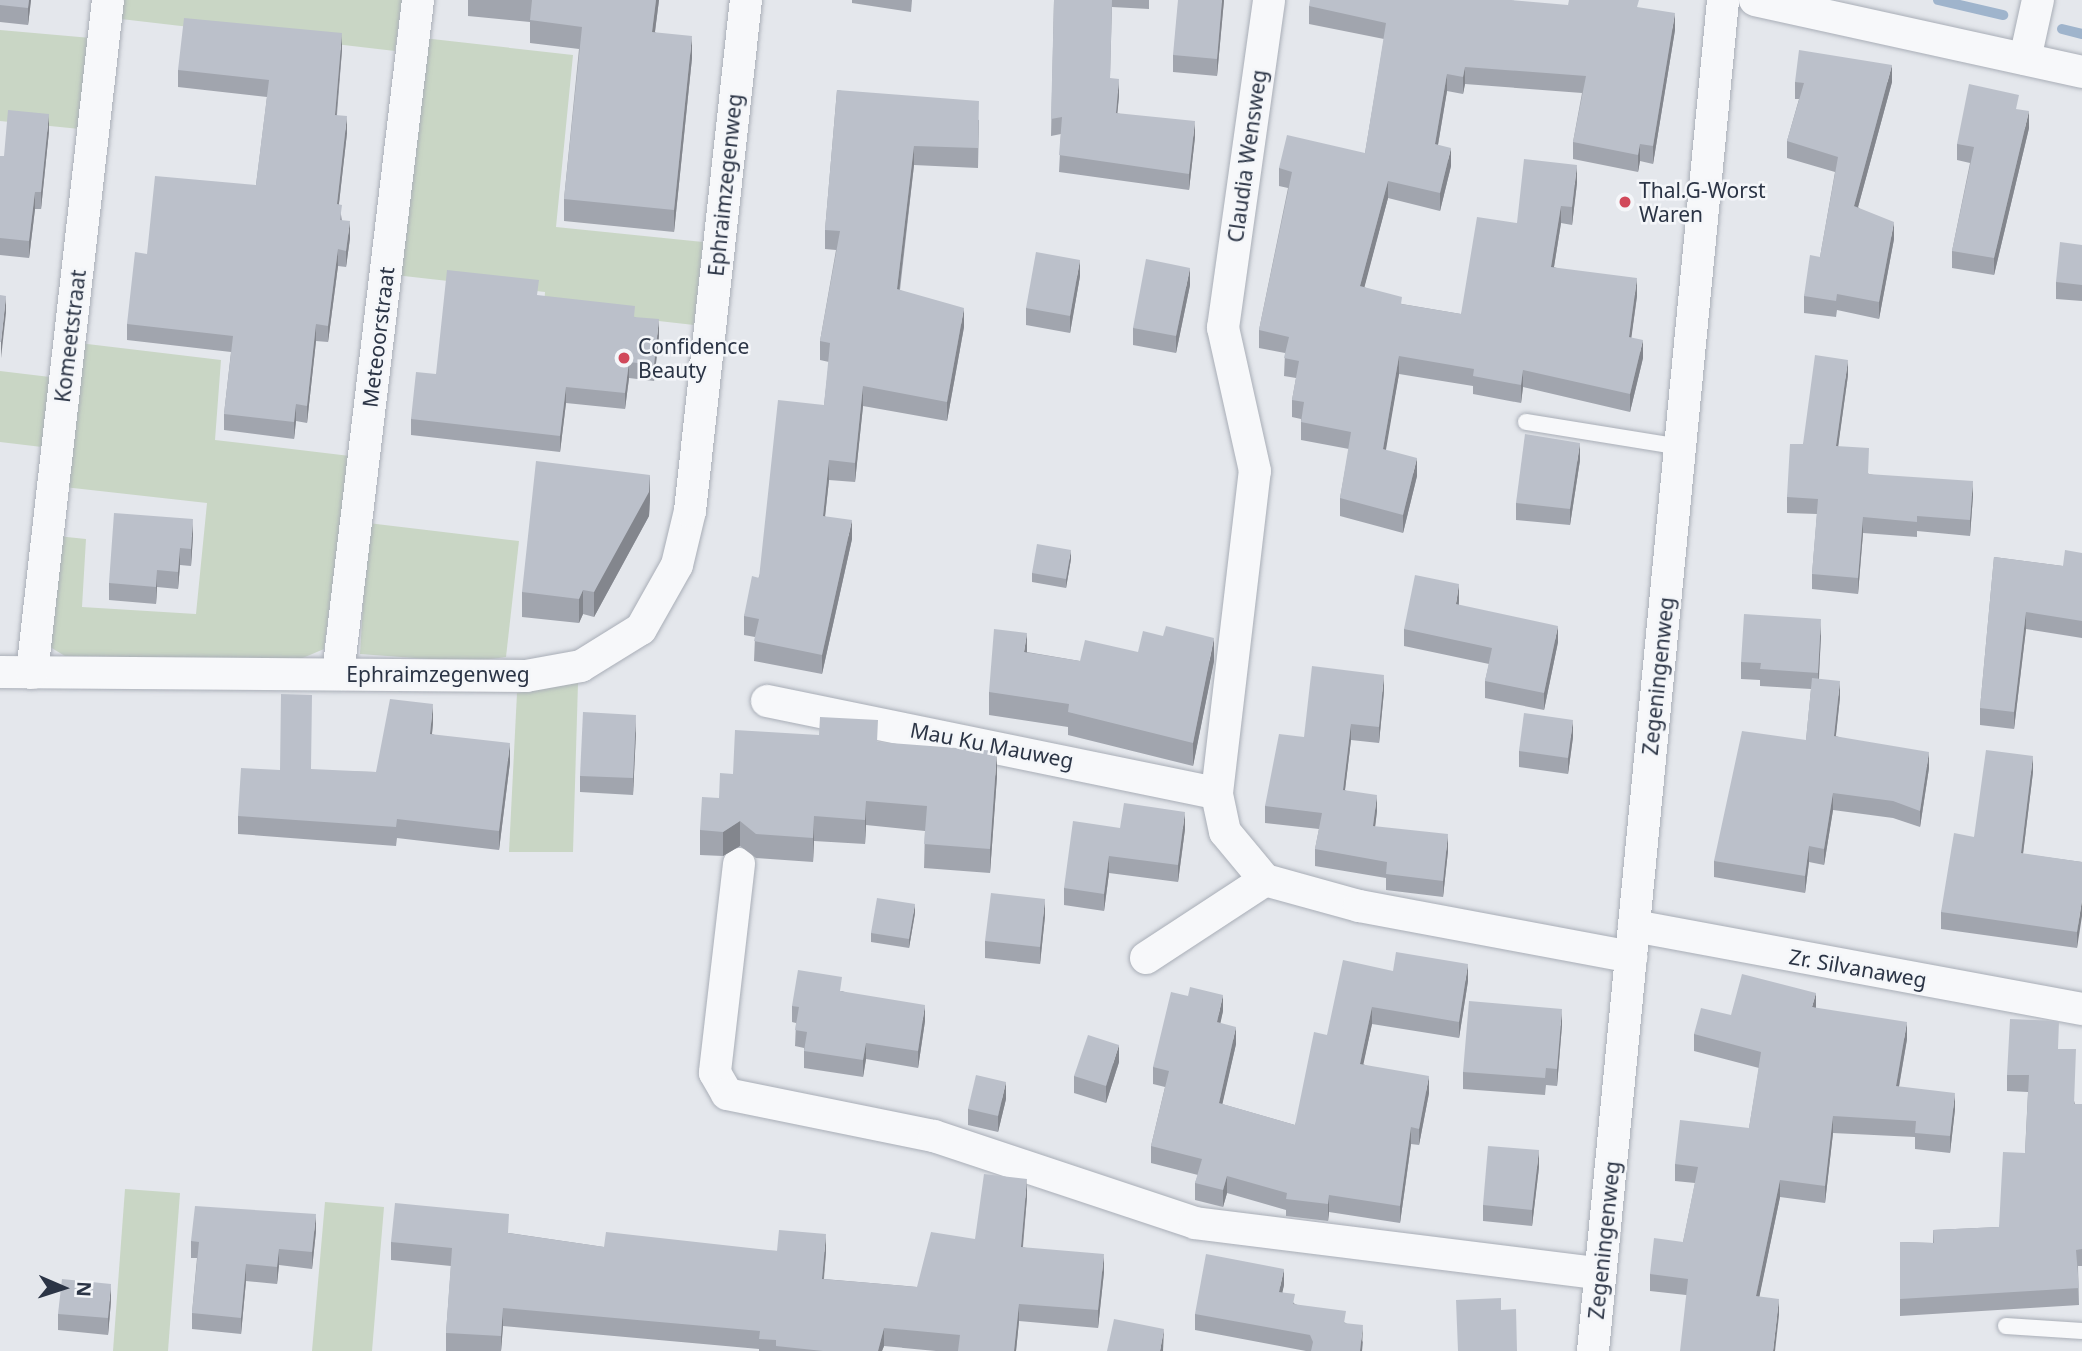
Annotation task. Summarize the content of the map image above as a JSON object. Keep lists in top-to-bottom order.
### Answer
{
  "streets": {
    "street": [
      "Claudia Wensweg",
      "Ephraimzegenweg",
      "Komeetstraat",
      "Meteoorstraat",
      "Zegeningenweg",
      "Mau Ku Mauweg",
      "Zr. Silvanaweg"
    ]
  },
  "crossings": [
    ["Claudia Wensweg", "Mau Ku Mauweg"],
    ["Claudia Wensweg", "Zr. Silvanaweg"],
    ["Ephraimzegenweg", "Komeetstraat"],
    ["Ephraimzegenweg", "Meteoorstraat"],
    ["Zegeningenweg", "Zr. Silvanaweg"]
  ],
  "places": ["Thal.G-Worst Waren", "Confidence Beauty"],
  "north": "right"
}
